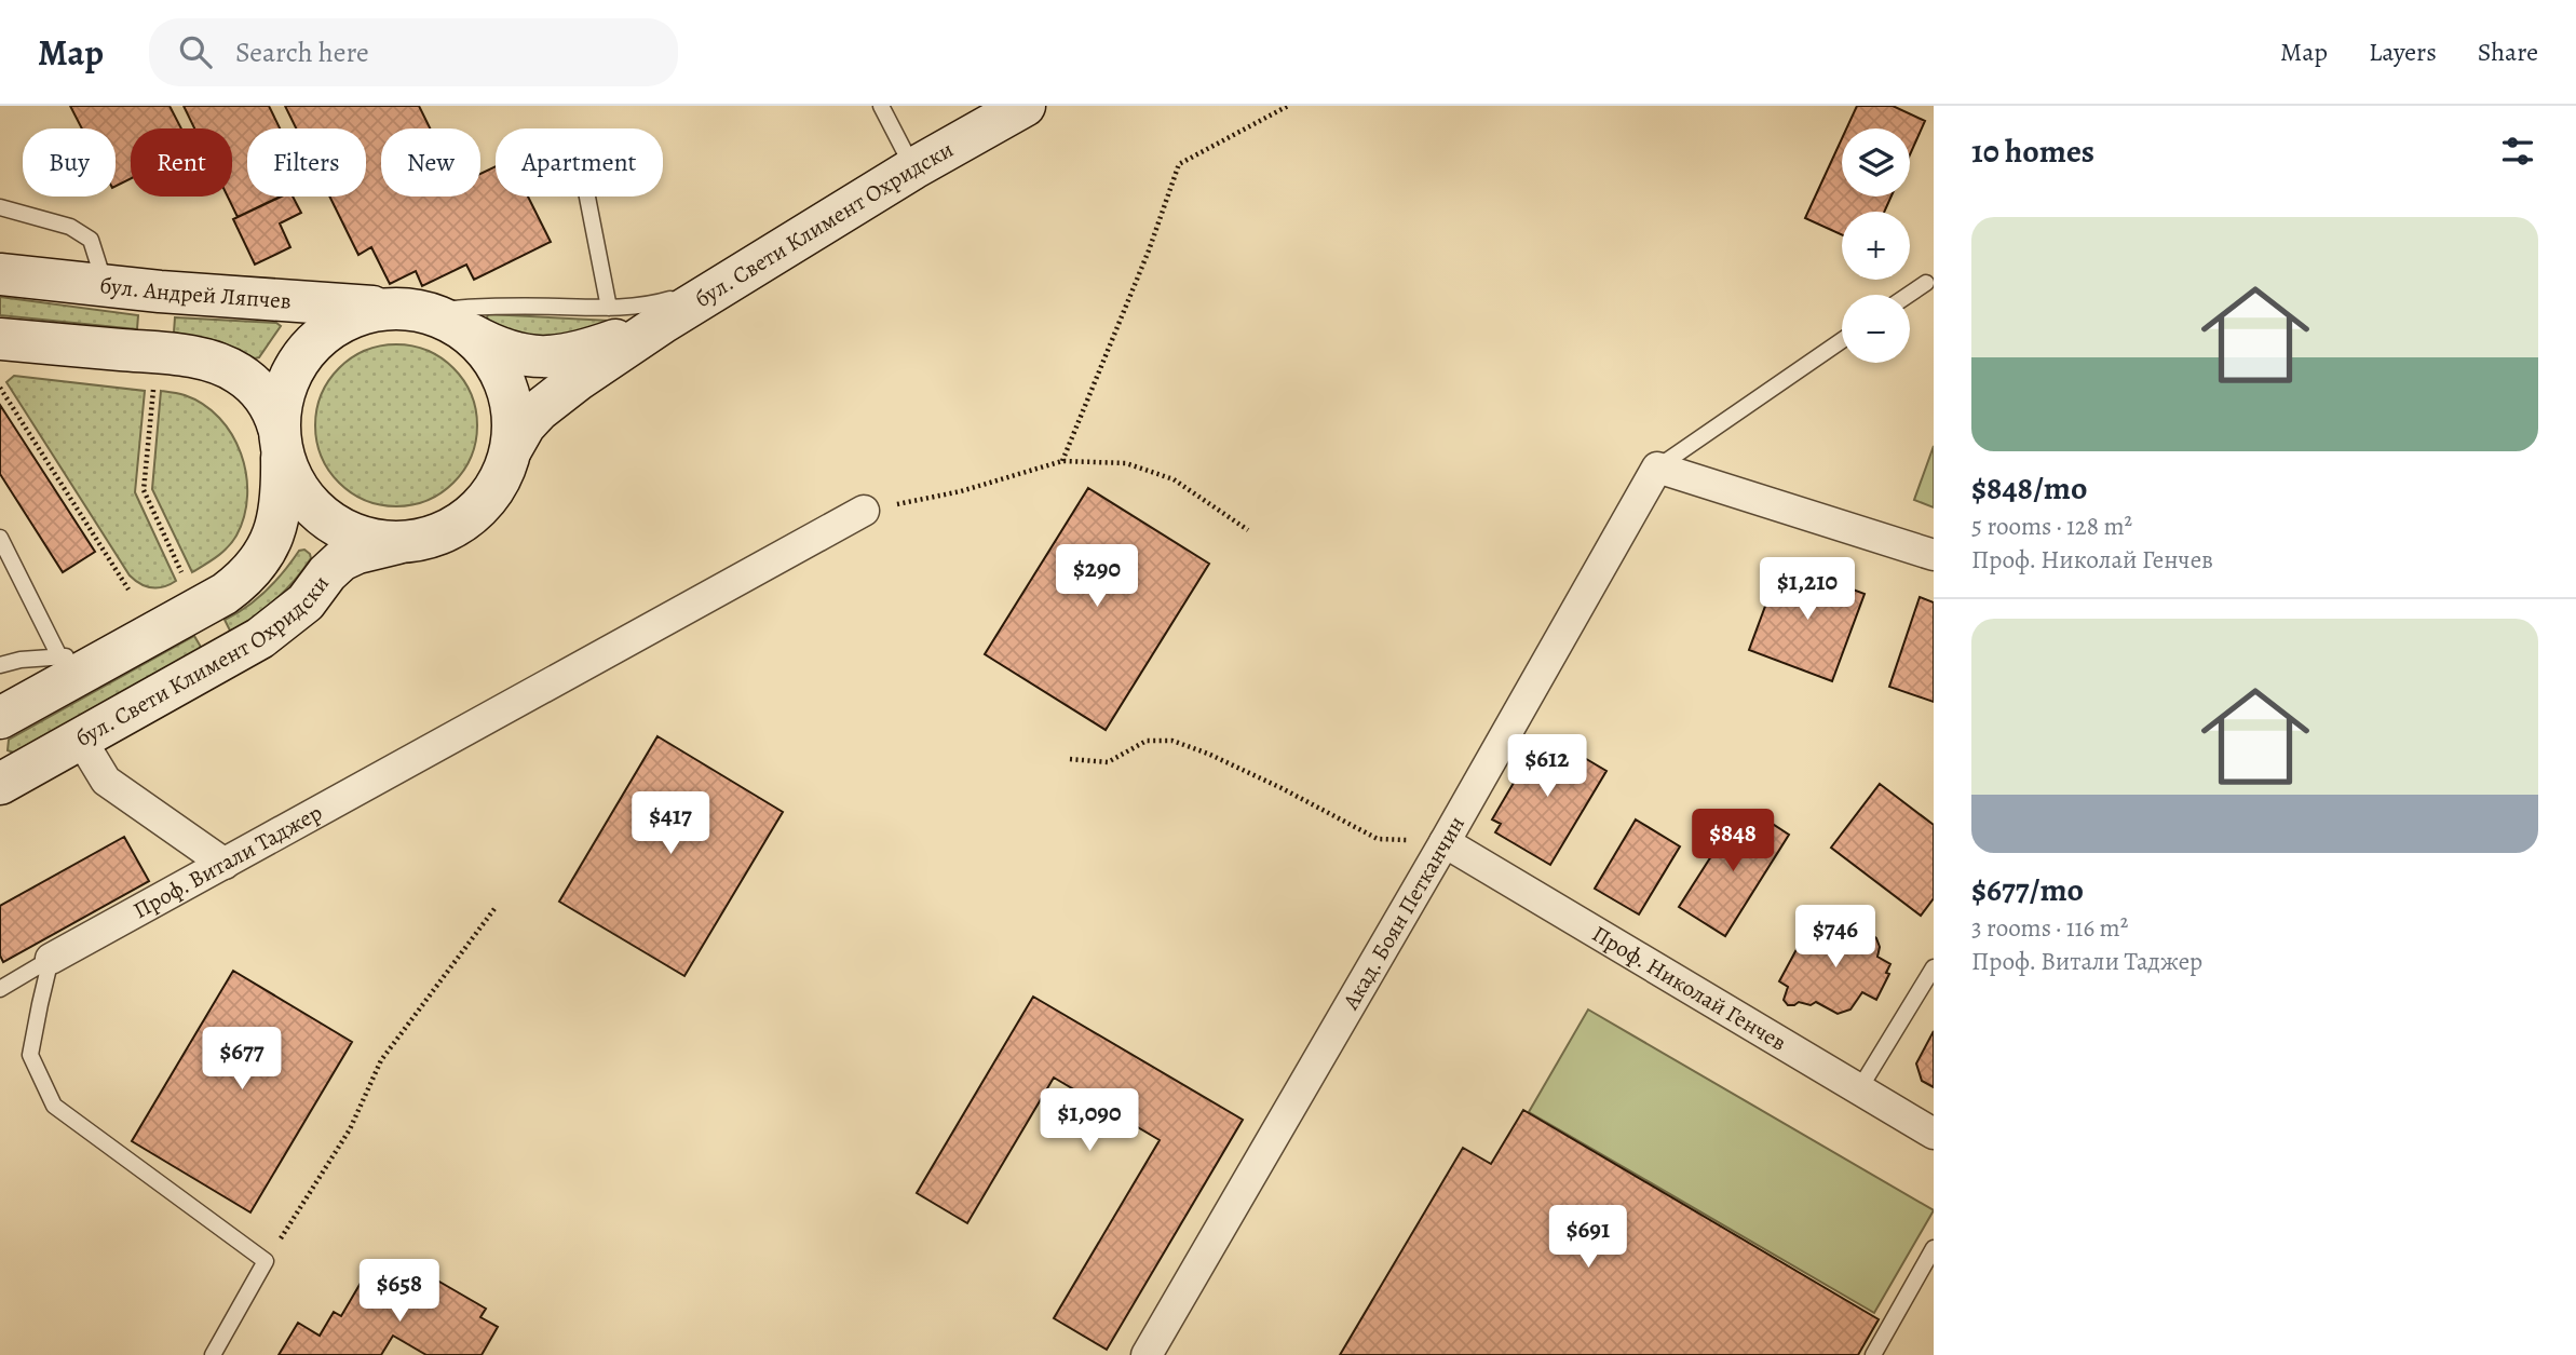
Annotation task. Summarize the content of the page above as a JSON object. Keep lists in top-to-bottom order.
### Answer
{
  "streets": {
    "main road": ["бул. Свети Климент Охридски", "бул. Андрей Ляпчев"],
    "street": ["Проф. Витали Таджер", "Акад. Боян Петканчин", "Проф. Николай Генчев"]
  },
  "crossings": [
    ["бул. Свети Климент Охридски", "бул. Андрей Ляпчев"],
    ["Акад. Боян Петканчин", "Проф. Николай Генчев"]
  ],
  "page": {
    "header": "Map",
    "search": "Search here",
    "nav": ["Map", "Layers", "Share"],
    "heading": "10 homes",
    "map_buttons": ["+", "−"],
    "chip": [
      "Buy",
      "Rent",
      "Filters",
      "New",
      "Apartment"
    ],
    "list": [
      {
        "name": "$848/mo",
        "note": "5 rooms · 128 m² · Проф. Николай Генчев"
      },
      {
        "name": "$677/mo",
        "note": "3 rooms · 116 m² · Проф. Витали Таджер"
      }
    ],
    "price": [
      "$290",
      "$1,210",
      "$612",
      "$417",
      "$848",
      "$746",
      "$677",
      "$1,090",
      "$691",
      "$658"
    ]
  }
}
